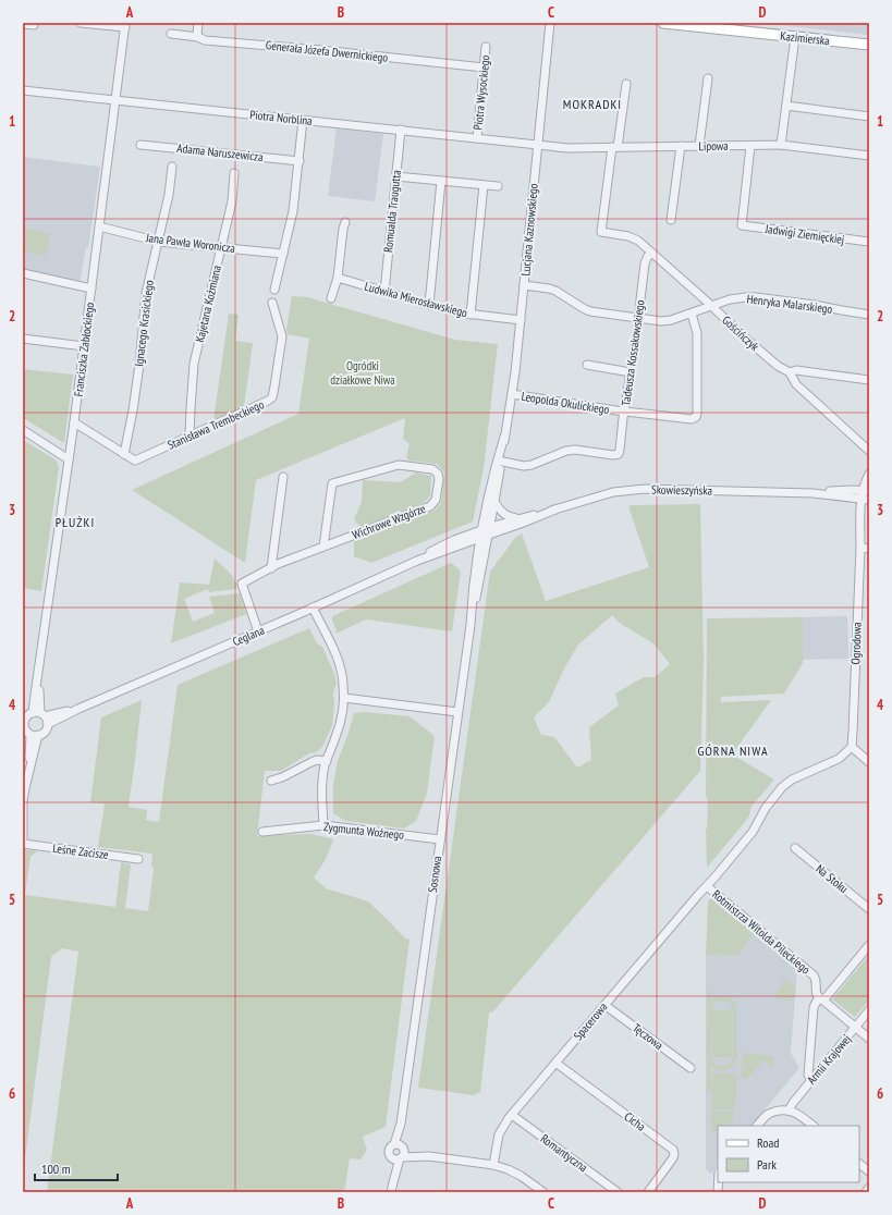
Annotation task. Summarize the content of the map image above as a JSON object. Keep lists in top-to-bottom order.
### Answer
{
  "streets": {
    "main road": ["Kazimierska"],
    "street": [
      "Generała Józefa Dwernickiego",
      "Piotra Wysockiego",
      "Piotra Norblina",
      "Lipowa",
      "Adama Naruszewicza",
      "Romualda Traugutta",
      "Lucjana Kaznowskiego",
      "Jadwigi Ziemięckiej",
      "Jana Pawła Woronicza",
      "Ludwika Mierosławskiego",
      "Kajetana Koźmiana",
      "Henryka Malarskiego",
      "Ignacego Krasickiego",
      "Gościńczyk",
      "Franciszka Zabłockiego",
      "Tadeusza Kossakowskiego",
      "Leopolda Okulickiego",
      "Stanisława Trembeckiego",
      "Skowieszyńska",
      "Wichrowe Wzgórze",
      "Ceglana",
      "Ogrodowa",
      "Zygmunta Woźnego",
      "Leśne Zacisze",
      "Sosnowa",
      "Na Stoku",
      "Rotmistrza Witolda Pileckiego",
      "Spacerowa",
      "Tęczowa",
      "Armii Krajowej",
      "Cicha",
      "Romantyczna"
    ]
  },
  "crossings": [
    ["Generała Józefa Dwernickiego", "Piotra Wysockiego"],
    ["Piotra Wysockiego", "Piotra Norblina"],
    ["Piotra Norblina", "Lipowa"],
    ["Piotra Norblina", "Romualda Traugutta"],
    ["Piotra Norblina", "Lucjana Kaznowskiego"],
    ["Piotra Norblina", "Franciszka Zabłockiego"],
    ["Lipowa", "Lucjana Kaznowskiego"],
    ["Lipowa", "Jadwigi Ziemięckiej"],
    ["Lipowa", "Gościńczyk"],
    ["Romualda Traugutta", "Ludwika Mierosławskiego"],
    ["Lucjana Kaznowskiego", "Ludwika Mierosławskiego"],
    ["Lucjana Kaznowskiego", "Henryka Malarskiego"],
    ["Lucjana Kaznowskiego", "Tadeusza Kossakowskiego"],
    ["Lucjana Kaznowskiego", "Leopolda Okulickiego"],
    ["Lucjana Kaznowskiego", "Skowieszyńska"],
    ["Lucjana Kaznowskiego", "Ceglana"],
    ["Lucjana Kaznowskiego", "Sosnowa"],
    ["Jana Pawła Woronicza", "Kajetana Koźmiana"],
    ["Jana Pawła Woronicza", "Ignacego Krasickiego"],
    ["Jana Pawła Woronicza", "Franciszka Zabłockiego"],
    ["Kajetana Koźmiana", "Stanisława Trembeckiego"],
    ["Henryka Malarskiego", "Gościńczyk"],
    ["Henryka Malarskiego", "Tadeusza Kossakowskiego"],
    ["Henryka Malarskiego", "Leopolda Okulickiego"],
    ["Ignacego Krasickiego", "Stanisława Trembeckiego"],
    ["Gościńczyk", "Tadeusza Kossakowskiego"],
    ["Franciszka Zabłockiego", "Stanisława Trembeckiego"],
    ["Franciszka Zabłockiego", "Ceglana"],
    ["Tadeusza Kossakowskiego", "Leopolda Okulickiego"],
    ["Skowieszyńska", "Ceglana"],
    ["Skowieszyńska", "Ogrodowa"],
    ["Skowieszyńska", "Sosnowa"],
    ["Wichrowe Wzgórze", "Ceglana"],
    ["Ceglana", "Sosnowa"],
    ["Ogrodowa", "Spacerowa"],
    ["Zygmunta Woźnego", "Sosnowa"],
    ["Rotmistrza Witolda Pileckiego", "Spacerowa"],
    ["Rotmistrza Witolda Pileckiego", "Armii Krajowej"],
    ["Spacerowa", "Tęczowa"],
    ["Spacerowa", "Cicha"],
    ["Spacerowa", "Romantyczna"]
  ],
  "districts": ["MOKRADKI", "PŁUŻKI", "GÓRNA NIWA"],
  "parks": ["Ogródki działkowe Niwa"],
  "legend": ["Road", "Park"],
  "scale_bar": "100 m",
  "grid": {
    "columns": [
      "A",
      "B",
      "C",
      "D"
    ],
    "rows": [
      "1",
      "2",
      "3",
      "4",
      "5",
      "6"
    ]
  }
}
